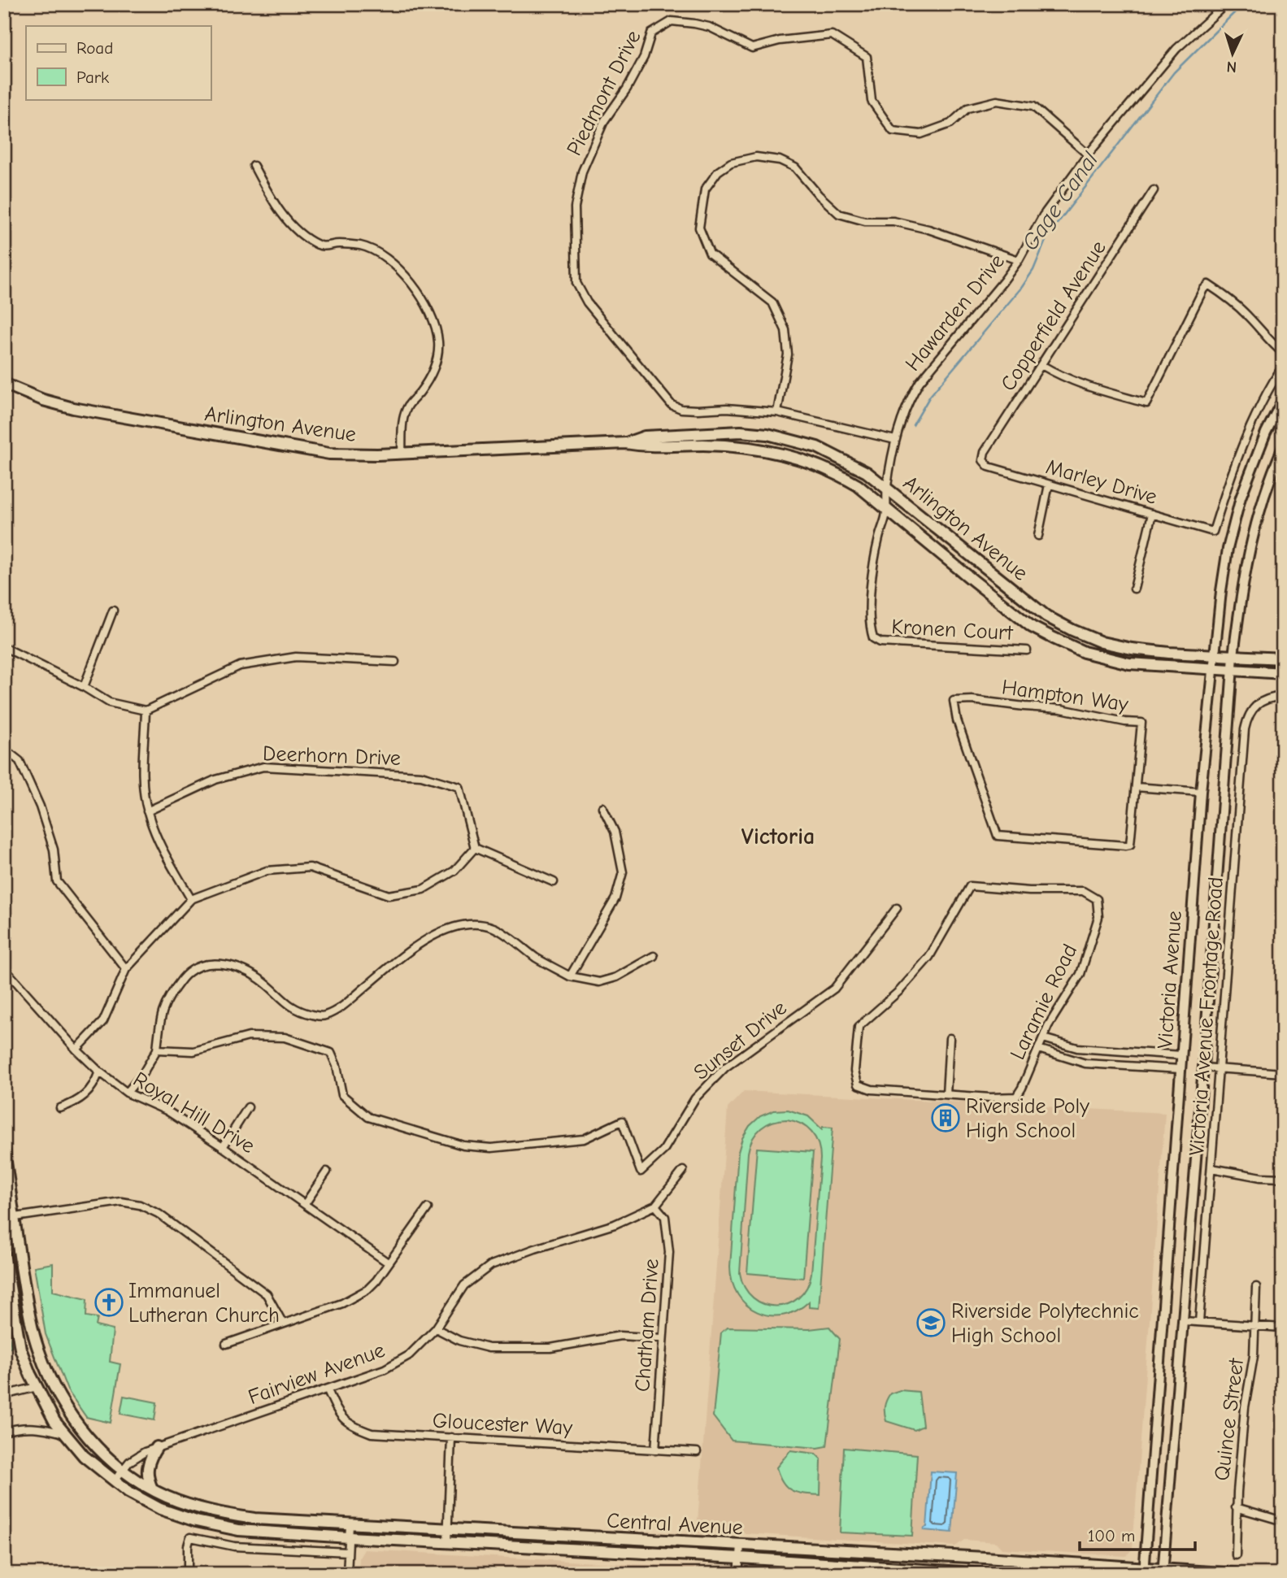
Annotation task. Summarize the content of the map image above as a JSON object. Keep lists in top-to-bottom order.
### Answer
{
  "streets": {
    "main road": ["Arlington Avenue", "Victoria Avenue", "Central Avenue"],
    "street": [
      "Piedmont Drive",
      "Hawarden Drive",
      "Copperfield Avenue",
      "Marley Drive",
      "Kronen Court",
      "Hampton Way",
      "Deerhorn Drive",
      "Laramie Road",
      "Victoria Avenue Frontage Road",
      "Sunset Drive",
      "Royal Hill Drive",
      "Chatham Drive",
      "Fairview Avenue",
      "Quince Street",
      "Gloucester Way"
    ]
  },
  "crossings": [
    ["Piedmont Drive", "Hawarden Drive"],
    ["Hawarden Drive", "Arlington Avenue"],
    ["Hawarden Drive", "Kronen Court"],
    ["Copperfield Avenue", "Marley Drive"],
    ["Arlington Avenue", "Victoria Avenue"],
    ["Victoria Avenue", "Central Avenue"],
    ["Chatham Drive", "Fairview Avenue"],
    ["Chatham Drive", "Gloucester Way"],
    ["Fairview Avenue", "Gloucester Way"],
    ["Fairview Avenue", "Central Avenue"]
  ],
  "districts": ["Victoria"],
  "water": ["Gage Canal"],
  "places": {
    "building": ["Riverside Poly High School"],
    "church": ["Immanuel Lutheran Church"],
    "school or university": ["Riverside Polytechnic High School"]
  },
  "legend": ["Road", "Park"],
  "scale_bar": "100 m",
  "north": "bottom"
}
